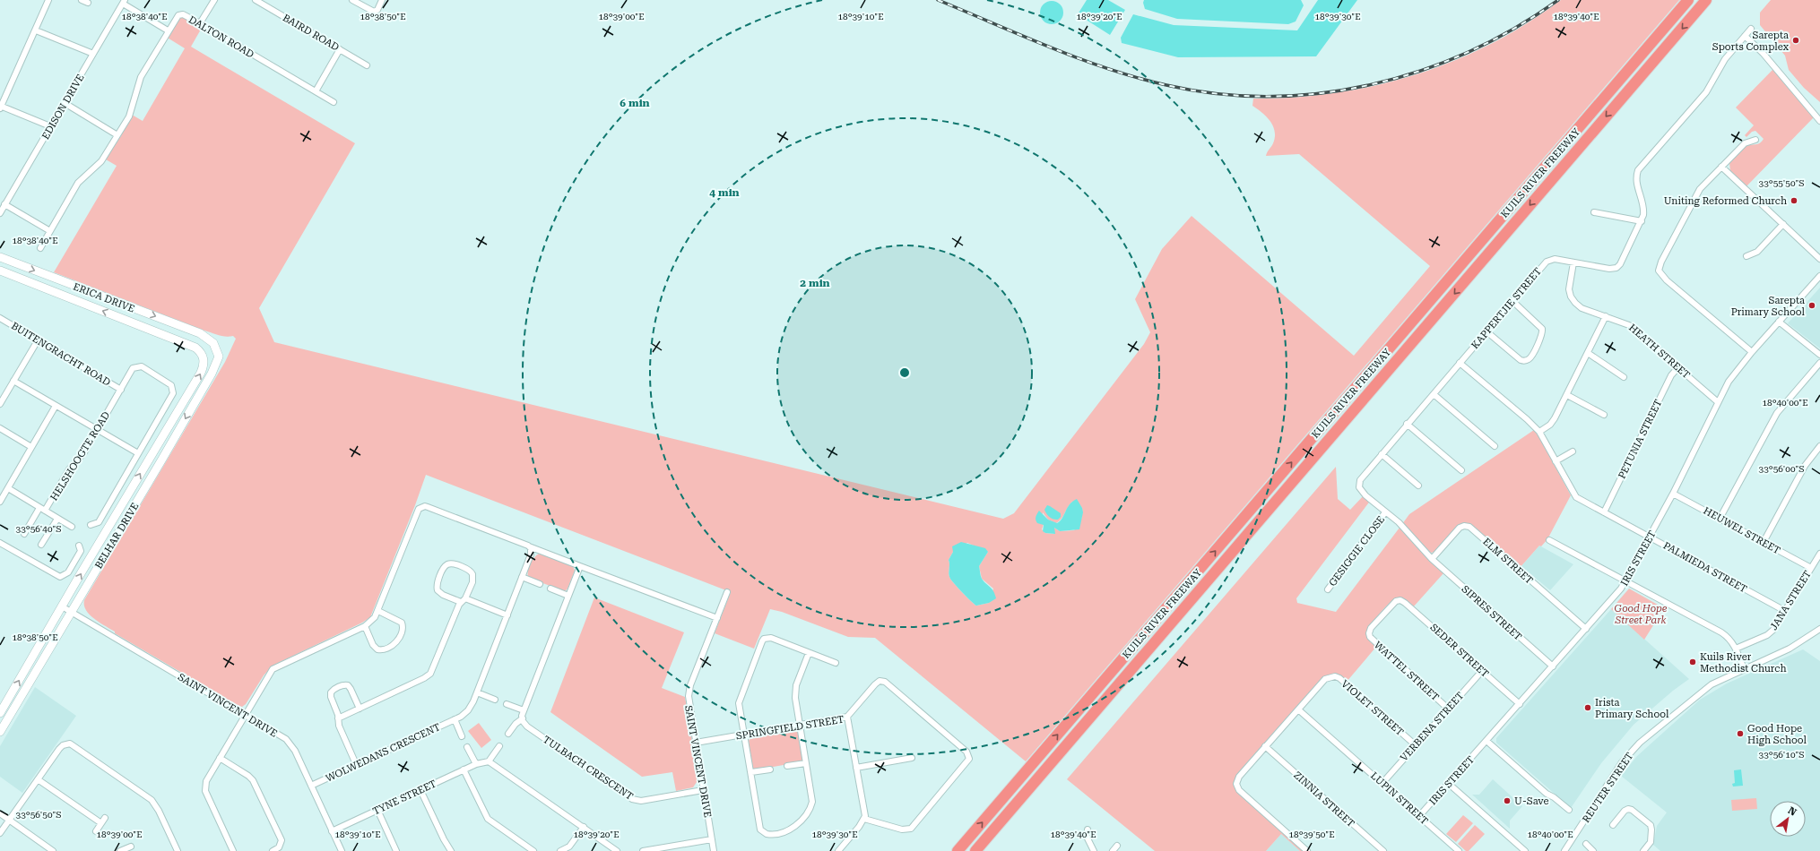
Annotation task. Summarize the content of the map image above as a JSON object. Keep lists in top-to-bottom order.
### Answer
{
  "streets": {
    "highway": ["KUILS RIVER FREEWAY"],
    "main road": ["ERICA DRIVE", "BELHAR DRIVE"],
    "street": [
      "BAIRD ROAD",
      "DALTON ROAD",
      "EDISON DRIVE",
      "KAPPERTJIE STREET",
      "HEATH STREET",
      "BUITENGRACHT ROAD",
      "PETUNIA STREET",
      "HELSHOOGTE ROAD",
      "HEUWEL STREET",
      "GESIGGIE CLOSE",
      "IRIS STREET",
      "ELM STREET",
      "PALMIEDA STREET",
      "JANA STREET",
      "SIPRES STREET",
      "SEDER STREET",
      "WATTEL STREET",
      "SAINT VINCENT DRIVE",
      "VIOLET STREET",
      "VERBENA STREET",
      "SPRINGFIELD STREET",
      "WOLWEDANS CRESCENT",
      "TULBACH CRESCENT",
      "REUTER STREET",
      "TYNE STREET",
      "LUPIN STREET",
      "ZINNIA STREET"
    ]
  },
  "crossings": [
    ["ERICA DRIVE", "BELHAR DRIVE"],
    ["KAPPERTJIE STREET", "HEATH STREET"],
    ["KAPPERTJIE STREET", "GESIGGIE CLOSE"],
    ["KAPPERTJIE STREET", "ELM STREET"],
    ["KAPPERTJIE STREET", "PALMIEDA STREET"],
    ["KAPPERTJIE STREET", "SIPRES STREET"],
    ["HEATH STREET", "PETUNIA STREET"],
    ["HEATH STREET", "IRIS STREET"],
    ["BUITENGRACHT ROAD", "HELSHOOGTE ROAD"],
    ["PETUNIA STREET", "PALMIEDA STREET"],
    ["HEUWEL STREET", "IRIS STREET"],
    ["HEUWEL STREET", "JANA STREET"],
    ["BELHAR DRIVE", "SAINT VINCENT DRIVE"],
    ["IRIS STREET", "ELM STREET"],
    ["IRIS STREET", "PALMIEDA STREET"],
    ["IRIS STREET", "SIPRES STREET"],
    ["IRIS STREET", "SEDER STREET"],
    ["IRIS STREET", "LUPIN STREET"],
    ["ELM STREET", "SIPRES STREET"],
    ["PALMIEDA STREET", "JANA STREET"],
    ["SEDER STREET", "WATTEL STREET"],
    ["SEDER STREET", "VERBENA STREET"],
    ["WATTEL STREET", "VERBENA STREET"],
    ["SAINT VINCENT DRIVE", "SPRINGFIELD STREET"],
    ["SAINT VINCENT DRIVE", "WOLWEDANS CRESCENT"],
    ["SAINT VINCENT DRIVE", "TULBACH CRESCENT"],
    ["SAINT VINCENT DRIVE", "TYNE STREET"],
    ["VIOLET STREET", "VERBENA STREET"],
    ["VIOLET STREET", "LUPIN STREET"],
    ["VERBENA STREET", "LUPIN STREET"]
  ],
  "parks": ["Good Hope Street Park"],
  "places": [
    "Sarepta Sports Complex",
    "Uniting Reformed Church",
    "Sarepta Primary School",
    "Kuils River Methodist Church",
    "Irista Primary School",
    "Good Hope High School",
    "U-Save"
  ],
  "north": "top right",
  "coordinates": [
    "18°38'50\"E",
    "18°39'20\"E",
    "18°39'30\"E",
    "18°39'40\"E",
    "18°38'40\"E",
    "18°39'00\"E",
    "18°39'10\"E",
    "33°55'50\"S",
    "18°40'00\"E",
    "33°56'00\"S",
    "33°56'40\"S",
    "33°56'10\"S",
    "33°56'50\"S",
    "18°39'50\"E"
  ],
  "rings": ["6 min", "4 min", "2 min"]
}
